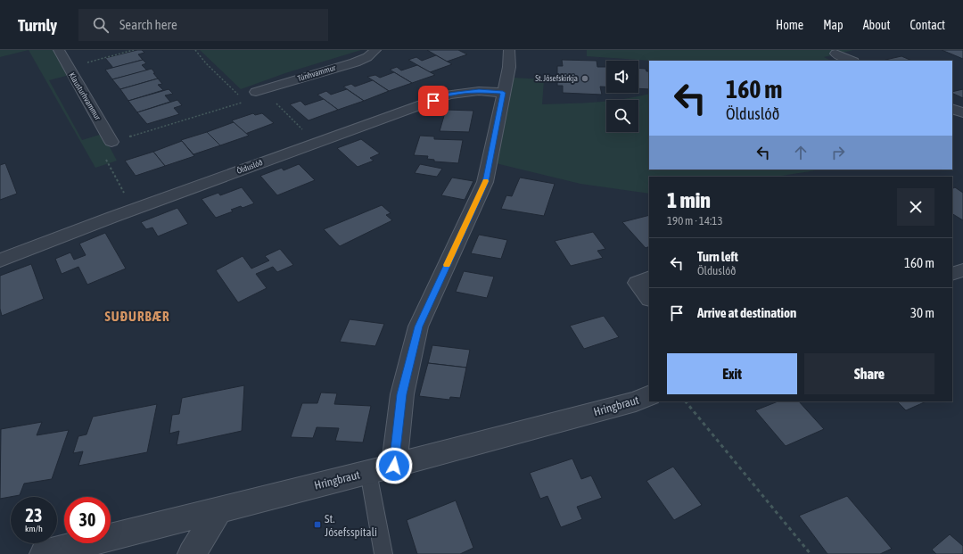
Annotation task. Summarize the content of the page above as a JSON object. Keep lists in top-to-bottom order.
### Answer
{
  "streets": {
    "street": [
      "Túnhvammur",
      "Klausturhvammur",
      "Ölduslóð",
      "Hringbraut"
    ]
  },
  "districts": ["SUÐURBÆR"],
  "places": {
    "other": ["St. Jósefskirkja"],
    "transit": ["St. Jósefsspítali"]
  },
  "page": {
    "header": "Turnly",
    "search": "Search here",
    "nav": [
      "Home",
      "Map",
      "About",
      "Contact"
    ],
    "turn": ["160 m", "Ölduslóð"],
    "heading": ["1 min", "190 m · 14:13"],
    "list": [
      {
        "name": "Turn left",
        "note": "Ölduslóð",
        "value": "160 m"
      },
      {
        "name": "Arrive at destination",
        "value": "30 m"
      }
    ],
    "buttons": ["Exit", "Share"],
    "speed": "23 km/h",
    "limit": "30"
  }
}
